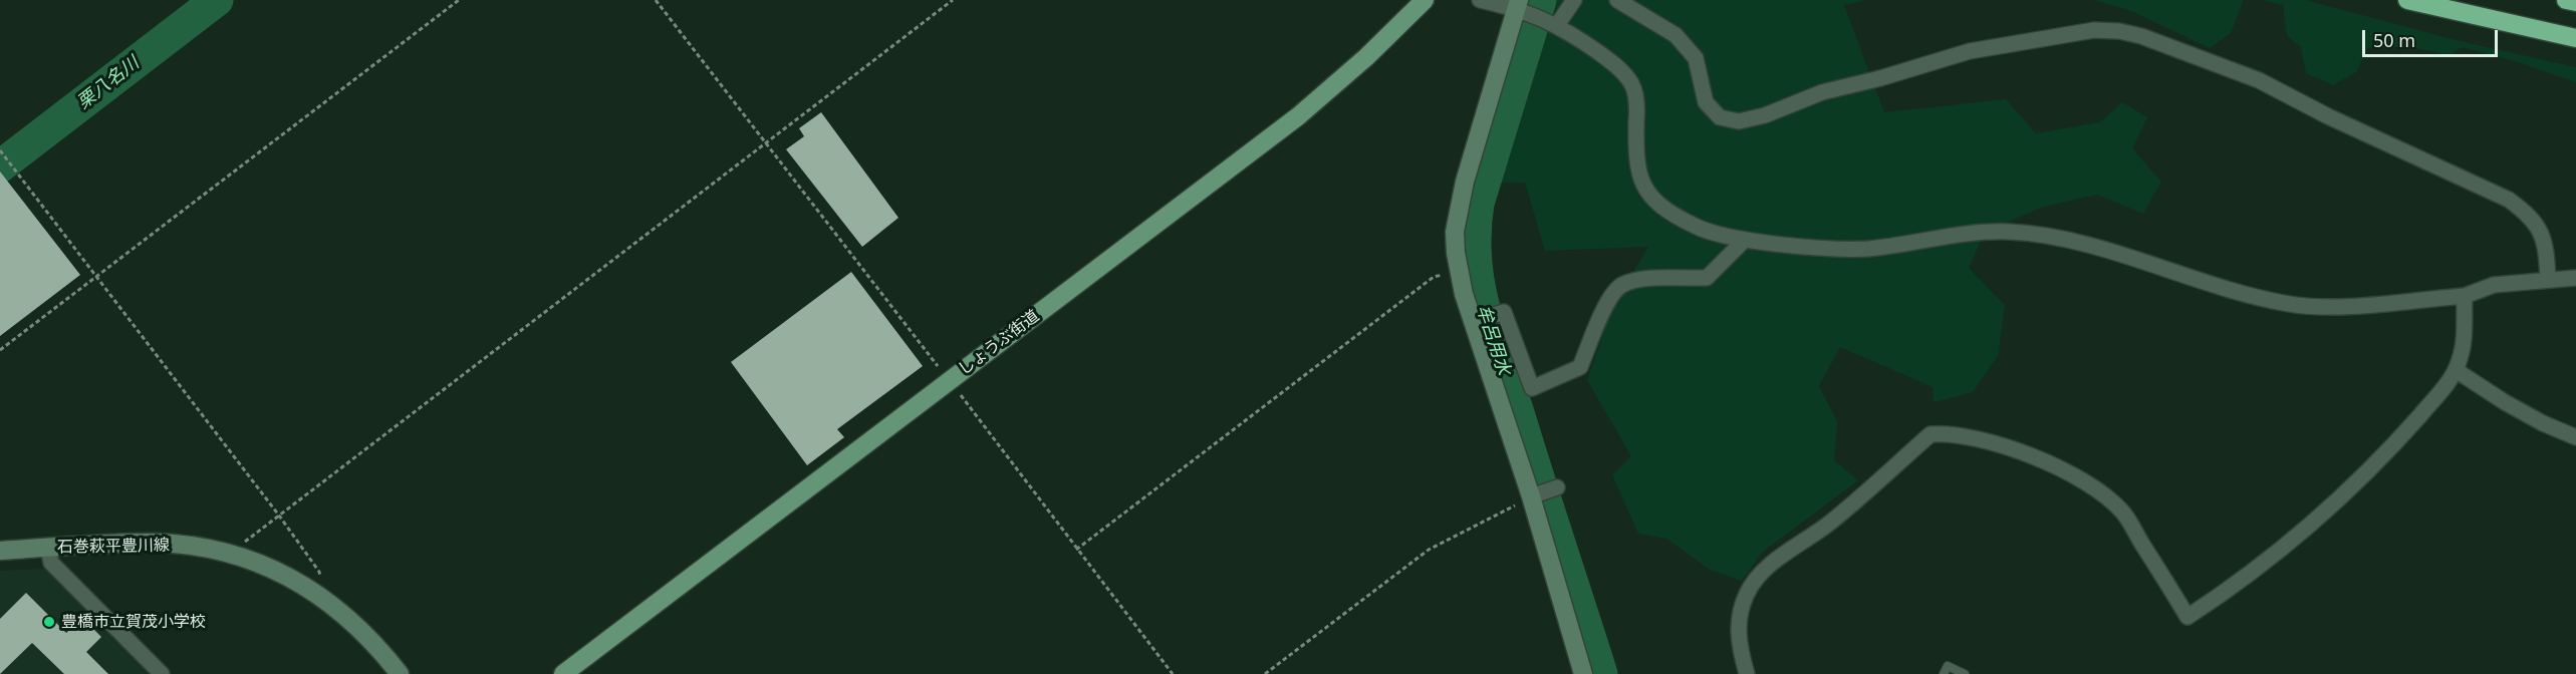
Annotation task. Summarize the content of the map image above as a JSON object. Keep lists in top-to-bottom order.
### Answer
{
  "streets": {
    "main road": ["しょうぶ街道"],
    "street": ["石巻萩平豊川線"]
  },
  "water": ["栗八名川", "牟呂用水"],
  "places": ["豊橋市立賀茂小学校"],
  "scale_bar": "50 m"
}
